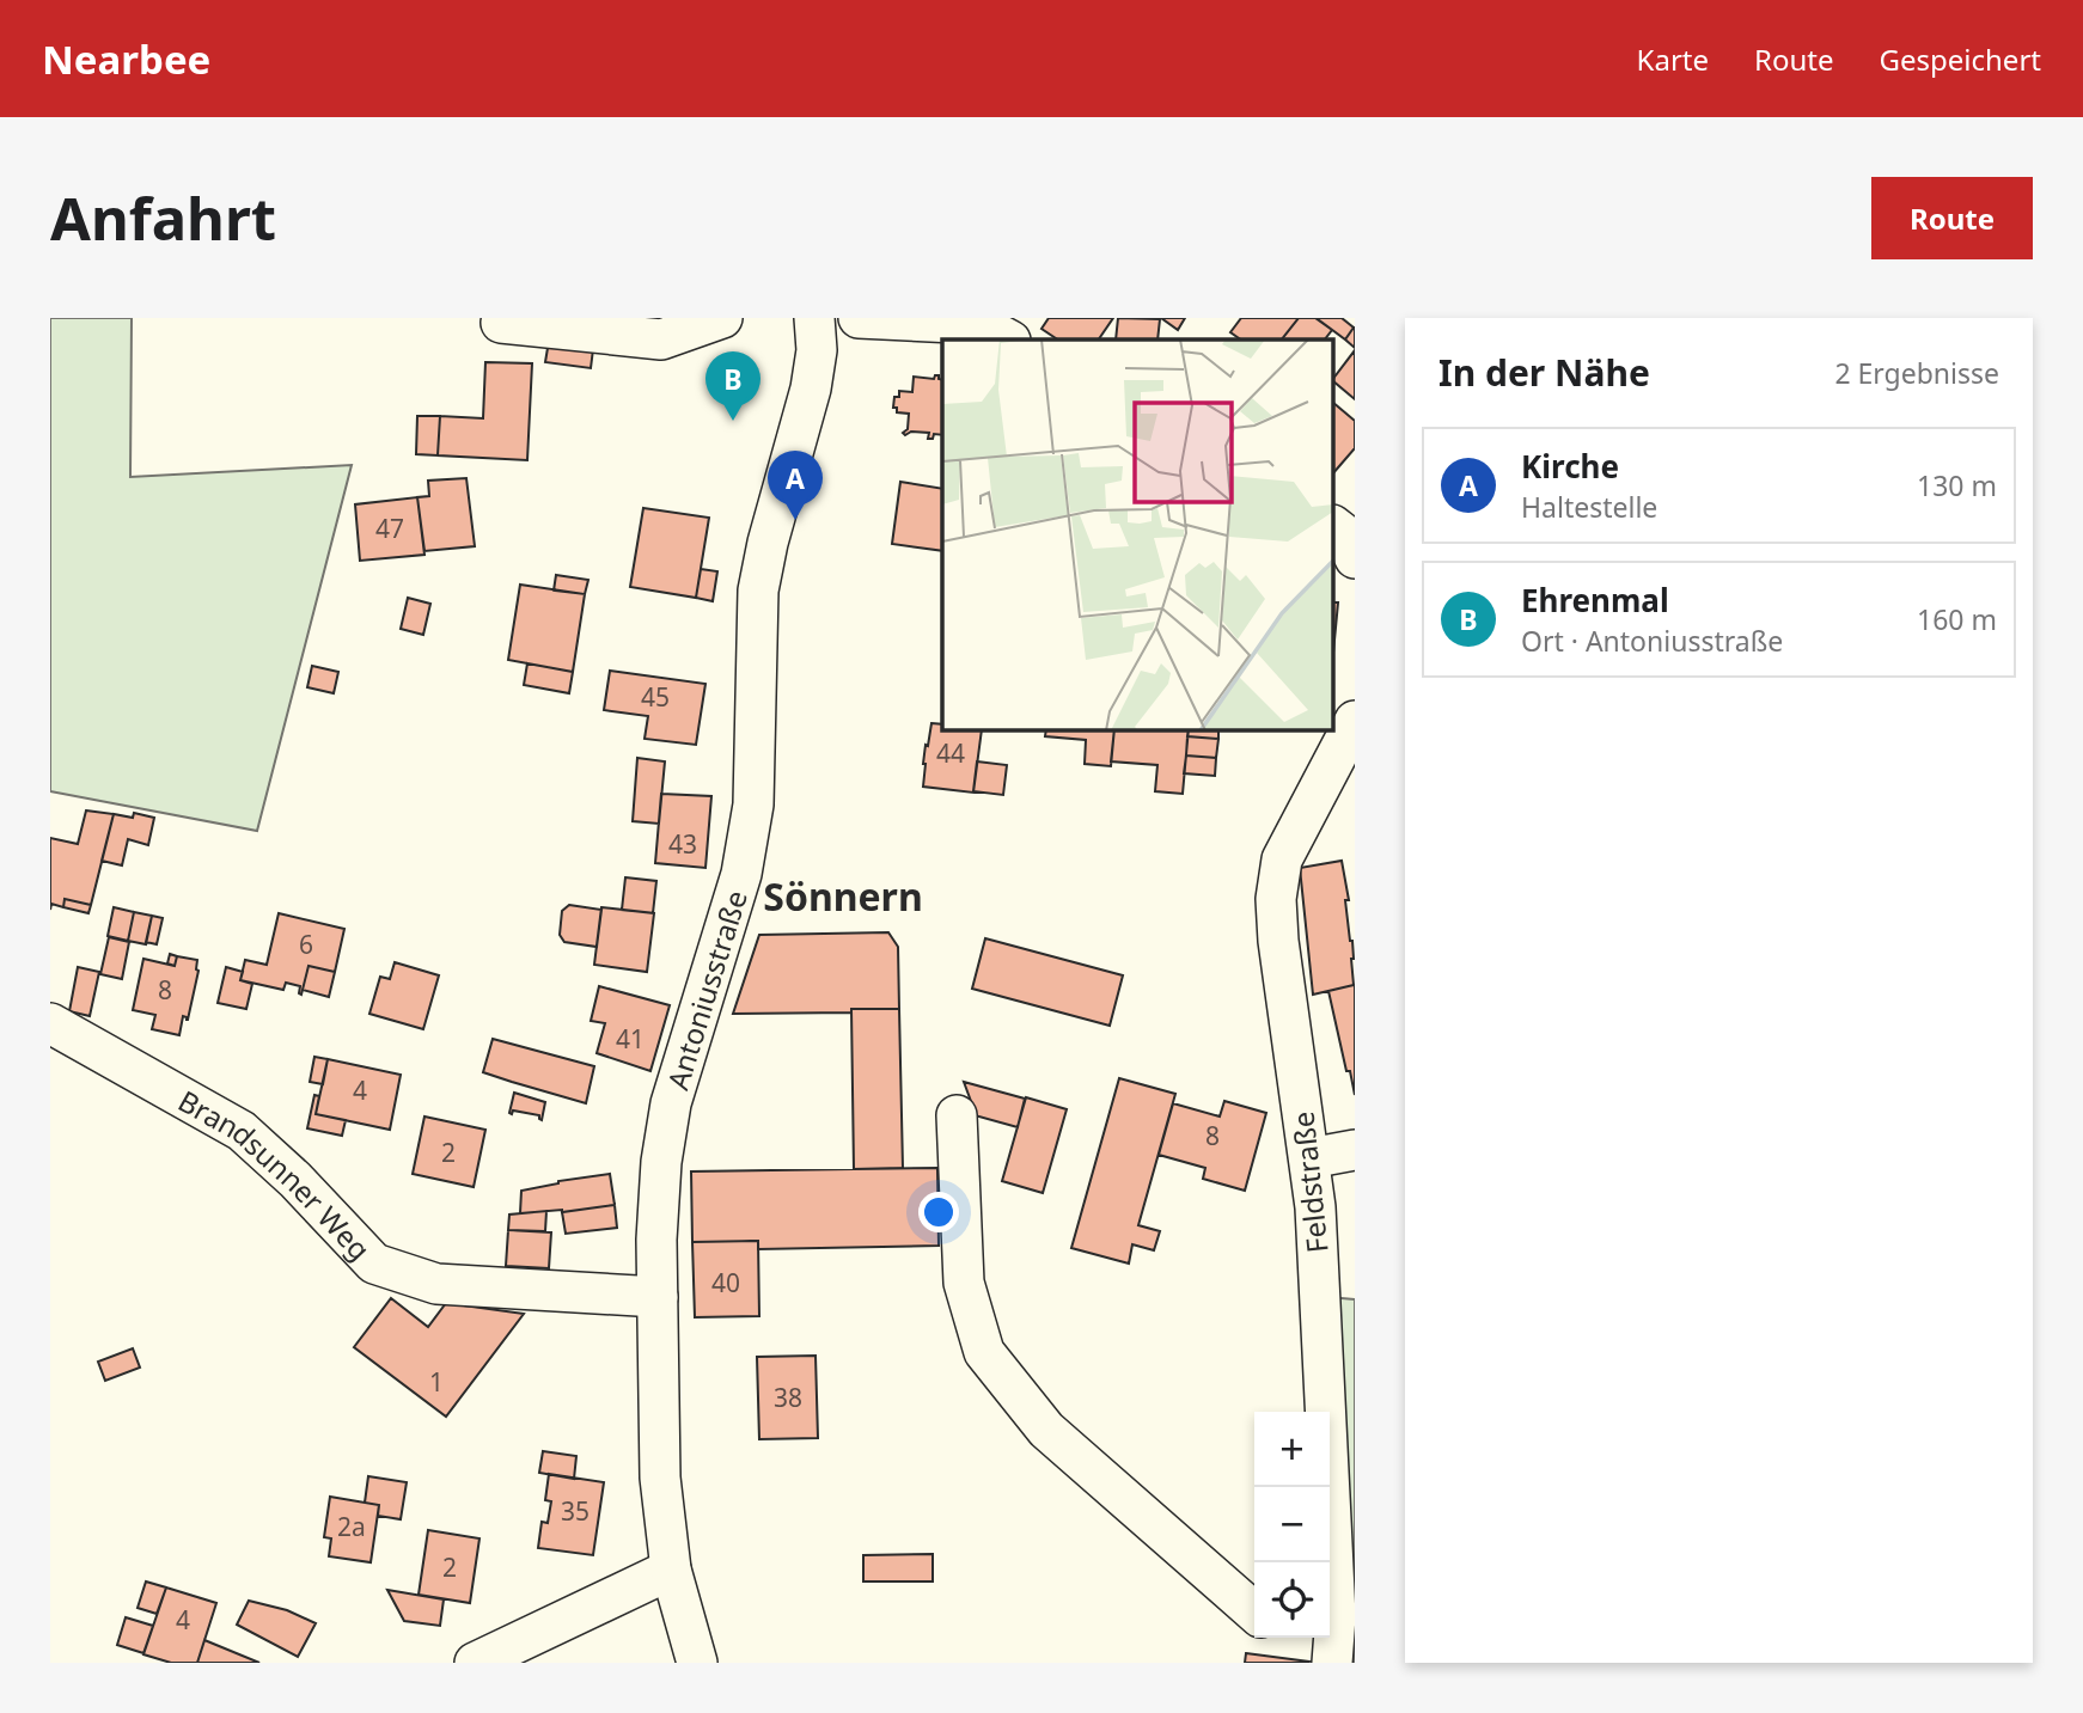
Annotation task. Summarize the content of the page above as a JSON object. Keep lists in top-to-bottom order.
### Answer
{
  "streets": {
    "street": ["Antoniusstraße", "Brandsunner Weg", "Feldstraße"]
  },
  "crossings": [
    ["Antoniusstraße", "Brandsunner Weg"]
  ],
  "districts": ["Sönnern"],
  "house_numbers": [
    "47",
    "45",
    "44",
    "43",
    "6",
    "8",
    "41",
    "4",
    "8",
    "2",
    "40",
    "1",
    "38",
    "35",
    "2a",
    "2",
    "4"
  ],
  "page": {
    "header": "Nearbee",
    "nav": ["Karte", "Route", "Gespeichert"],
    "buttons": "Route",
    "title": "Anfahrt",
    "heading": ["In der Nähe", "2 Ergebnisse"],
    "pins": ["B", "A"],
    "list": [
      {
        "mark": "A",
        "name": "Kirche",
        "note": "Haltestelle",
        "value": "130 m"
      },
      {
        "mark": "B",
        "name": "Ehrenmal",
        "note": "Ort · Antoniusstraße",
        "value": "160 m"
      }
    ],
    "map_buttons": ["+", "−"]
  }
}
